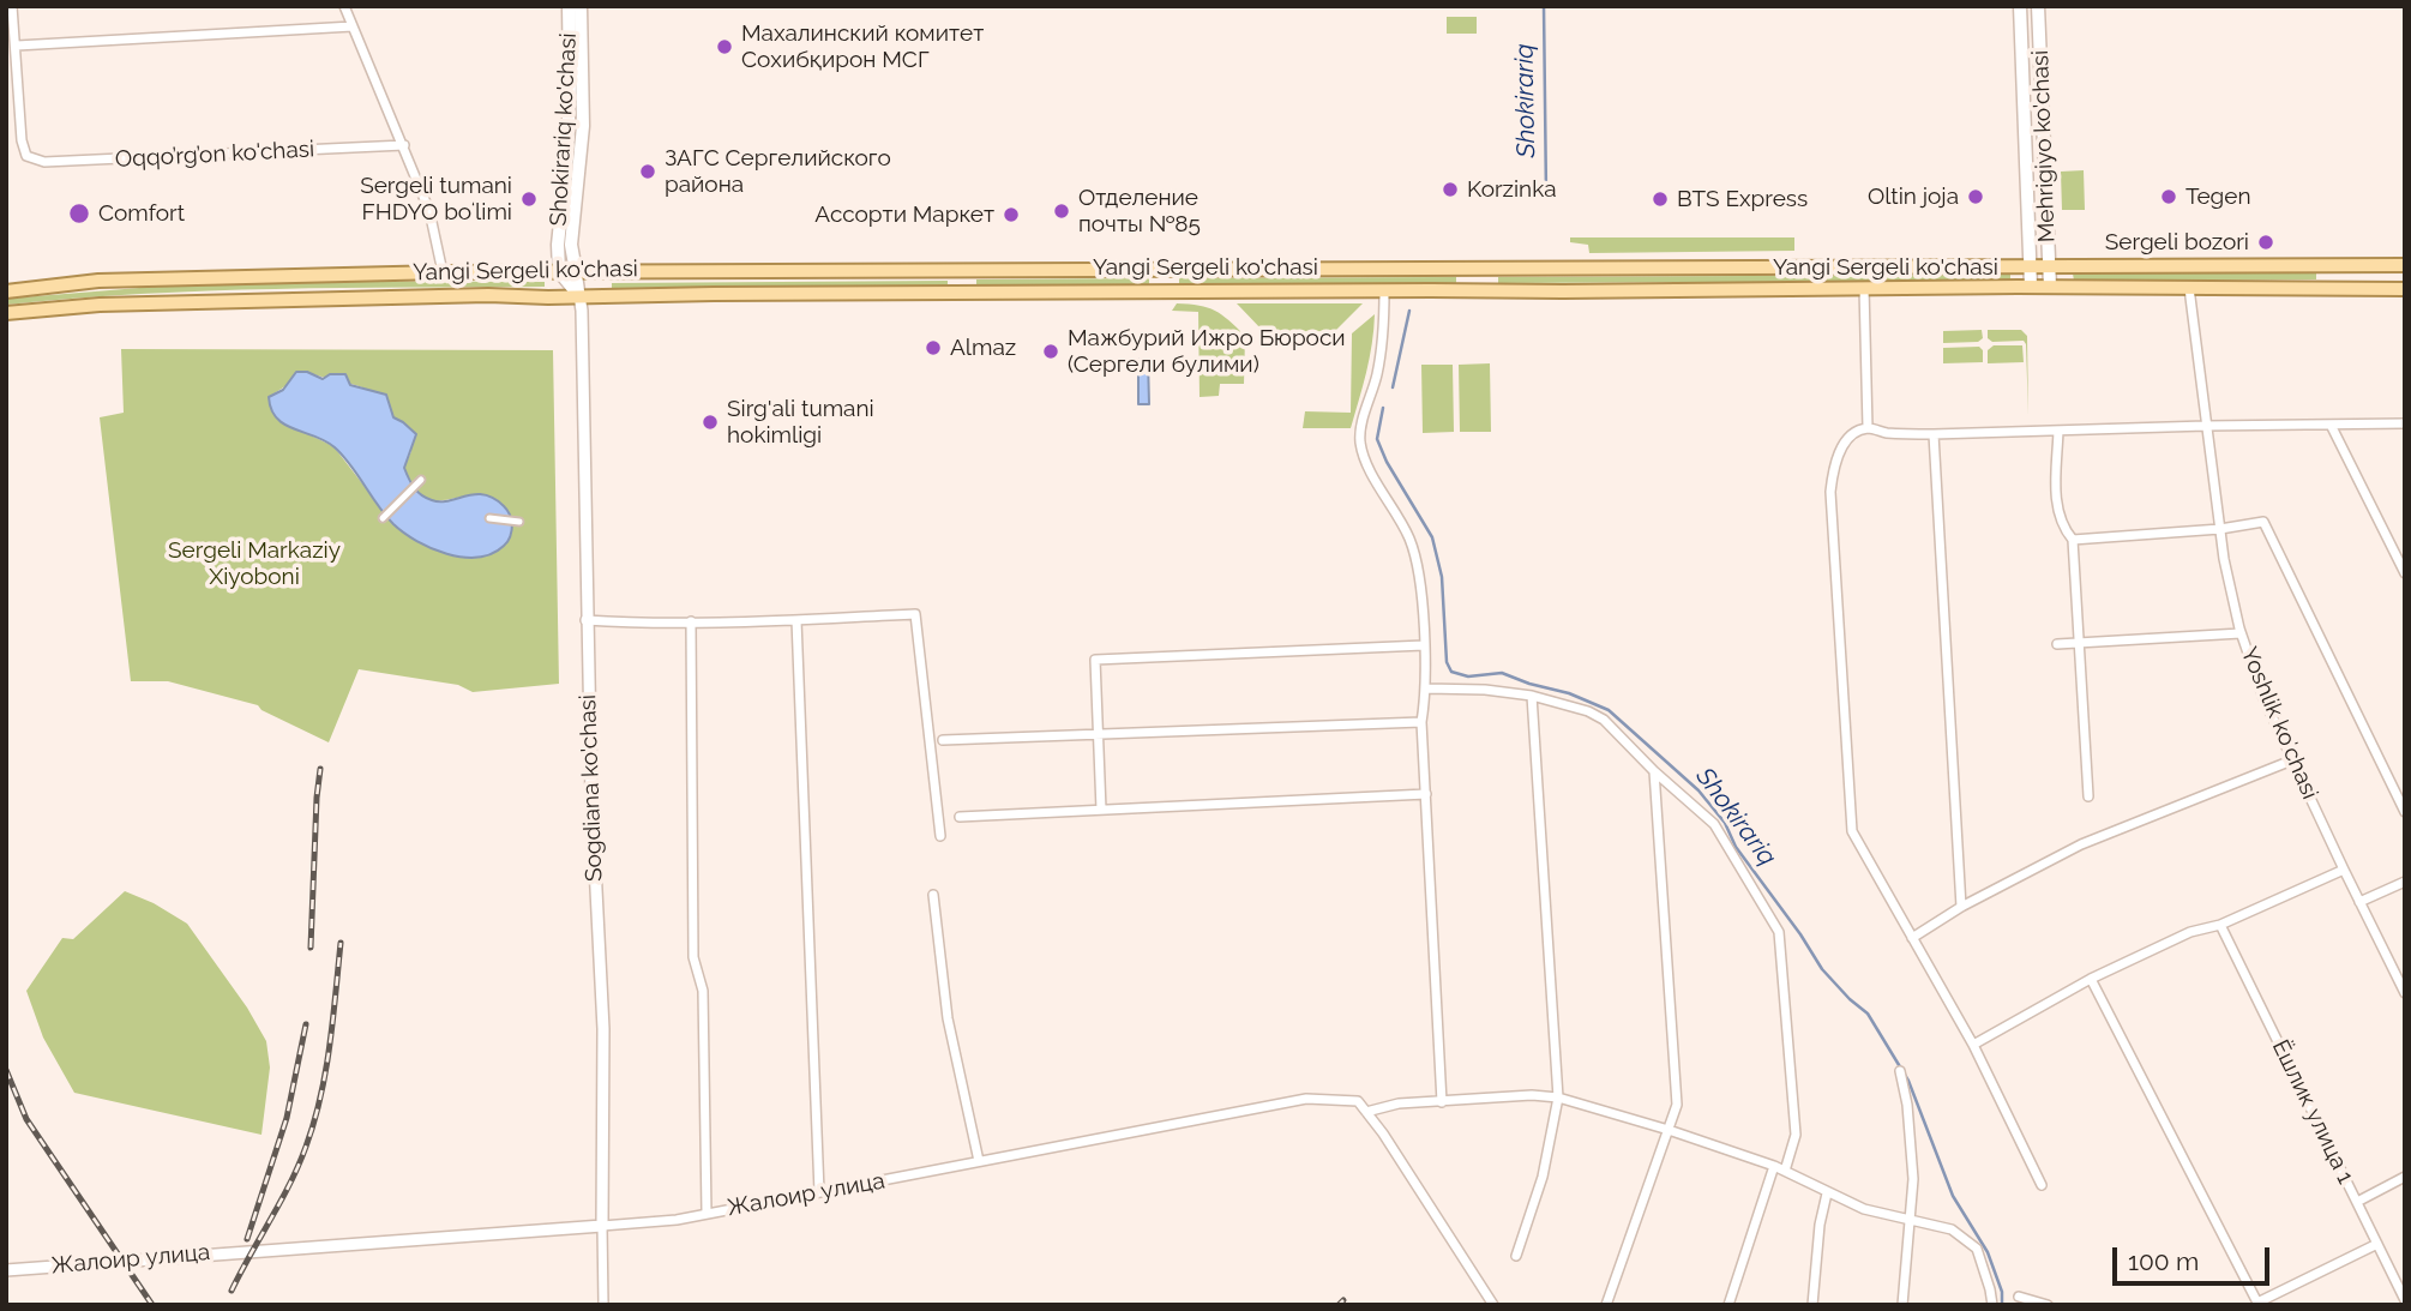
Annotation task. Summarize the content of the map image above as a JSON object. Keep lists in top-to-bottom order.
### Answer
{
  "streets": {
    "main road": ["Shokirariq ko'chasi", "Mehrigiyo ko'chasi", "Yangi Sergeli ko'chasi"],
    "street": [
      "Oqqo’rg’on ko'chasi",
      "Yoshlik koʻchasi",
      "Sogdiana ko'chasi",
      "Ёшлик улица 1",
      "Жалоир улица"
    ]
  },
  "crossings": [
    ["Shokirariq ko'chasi", "Yangi Sergeli ko'chasi"],
    ["Shokirariq ko'chasi", "Sogdiana ko'chasi"],
    ["Mehrigiyo ko'chasi", "Yangi Sergeli ko'chasi"],
    ["Yangi Sergeli ko'chasi", "Yoshlik koʻchasi"],
    ["Yangi Sergeli ko'chasi", "Sogdiana ko'chasi"],
    ["Sogdiana ko'chasi", "Жалоир улица"]
  ],
  "water": ["Shokirariq"],
  "parks": ["Sergeli Markaziy Xiyoboni"],
  "places": [
    "Махалинский комитет Сохибқирон МСГ",
    "ЗАГС Сергелийского района",
    "Korzinka",
    "Oltin joja",
    "Tegen",
    "Sergeli tumani FHDYO boʻlimi",
    "BTS Express",
    "Отделение почты №85",
    "Comfort",
    "Ассорти Маркет",
    "Sergeli bozori",
    "Almaz",
    "Мажбурий Ижро Бюроси (Сергели булими)",
    "Sirg'ali tumani hokimligi"
  ],
  "scale_bar": "100 m"
}
